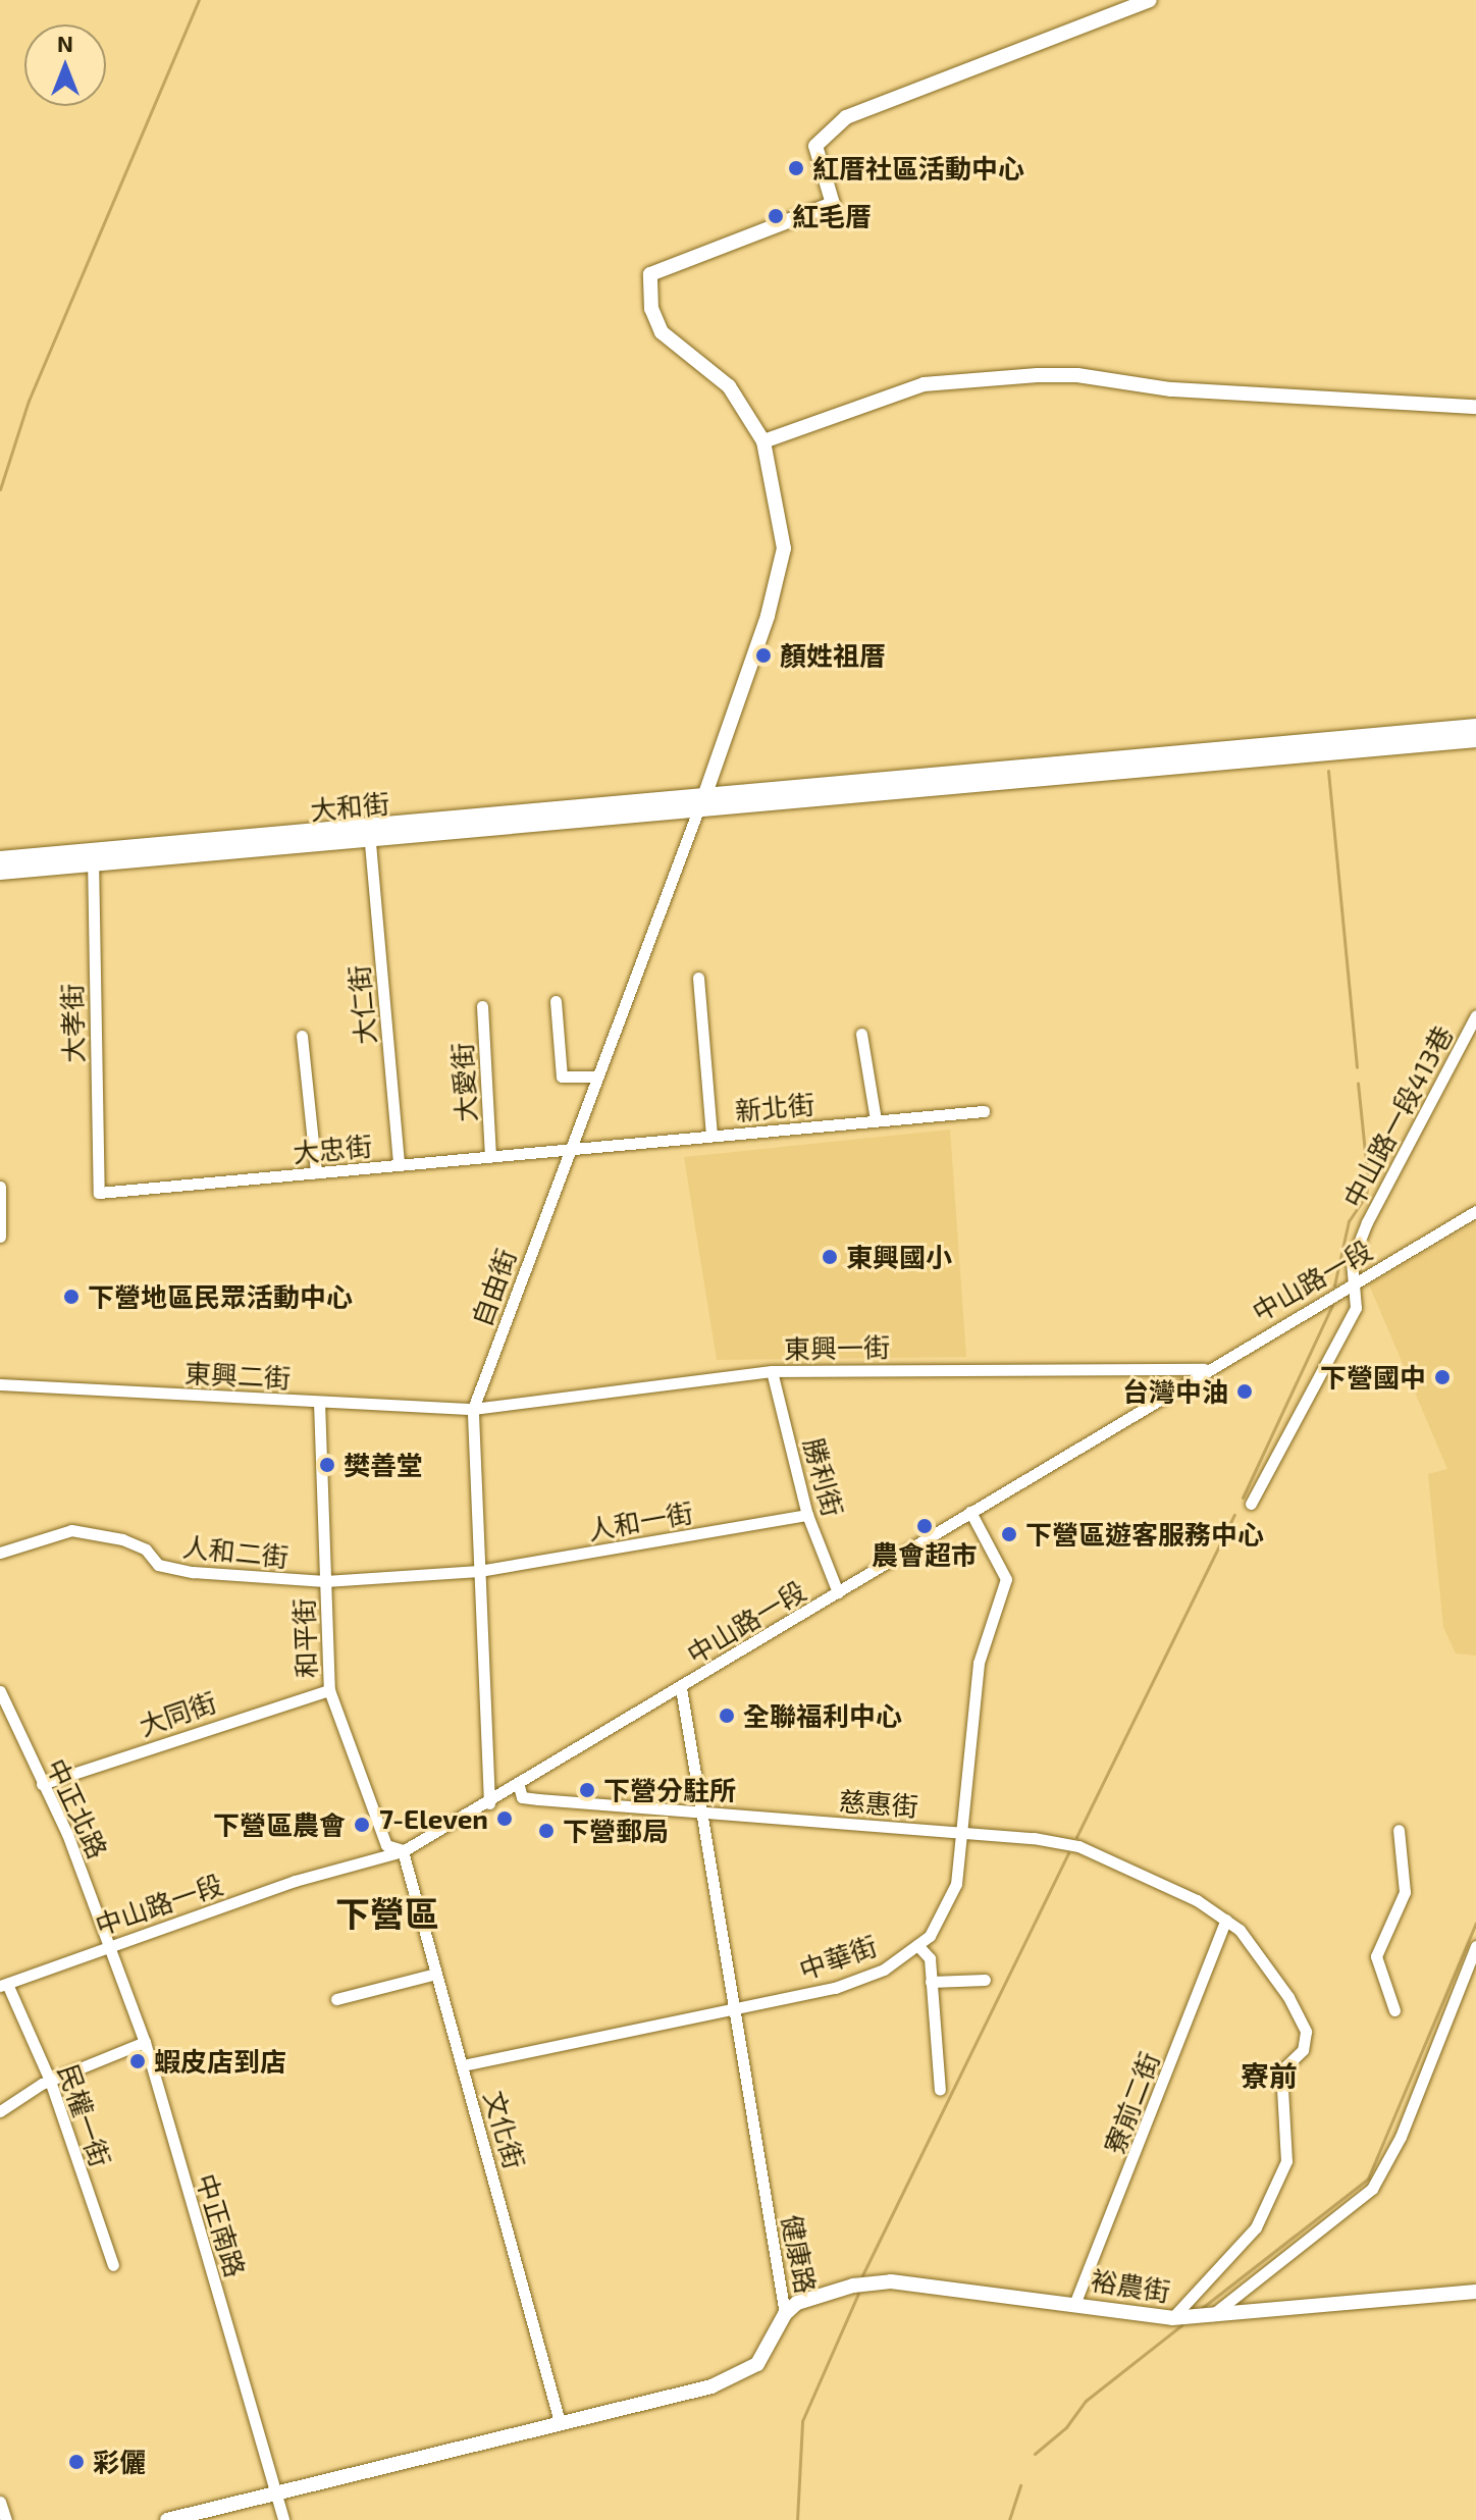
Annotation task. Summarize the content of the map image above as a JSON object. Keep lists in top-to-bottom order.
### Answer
{
  "streets": {
    "main road": ["大和街"],
    "street": [
      "大仁街",
      "大孝街",
      "大愛街",
      "新北街",
      "中山路一段413巷",
      "大忠街",
      "中山路一段",
      "自由街",
      "東興一街",
      "東興二街",
      "勝利街",
      "人和一街",
      "人和二街",
      "和平街",
      "大同街",
      "慈惠街",
      "中正北路",
      "中華街",
      "寮前二街",
      "民權一街",
      "文化街",
      "中正南路",
      "健康路",
      "裕農街"
    ]
  },
  "crossings": [
    ["大和街", "大仁街"],
    ["大和街", "大孝街"],
    ["大和街", "自由街"],
    ["大仁街", "大忠街"],
    ["大孝街", "大忠街"],
    ["大愛街", "大忠街"],
    ["新北街", "大忠街"],
    ["新北街", "自由街"],
    ["中山路一段413巷", "中山路一段"],
    ["大忠街", "自由街"],
    ["中山路一段", "自由街"],
    ["中山路一段", "東興一街"],
    ["中山路一段", "勝利街"],
    ["中山路一段", "和平街"],
    ["中山路一段", "慈惠街"],
    ["中山路一段", "中正北路"],
    ["中山路一段", "中華街"],
    ["中山路一段", "民權一街"],
    ["中山路一段", "文化街"],
    ["中山路一段", "中正南路"],
    ["中山路一段", "健康路"],
    ["自由街", "東興一街"],
    ["自由街", "東興二街"],
    ["自由街", "人和一街"],
    ["自由街", "人和二街"],
    ["東興一街", "東興二街"],
    ["東興一街", "勝利街"],
    ["東興二街", "和平街"],
    ["勝利街", "人和一街"],
    ["人和一街", "人和二街"],
    ["人和二街", "和平街"],
    ["和平街", "大同街"],
    ["和平街", "文化街"],
    ["大同街", "中正北路"],
    ["慈惠街", "中華街"],
    ["慈惠街", "寮前二街"],
    ["慈惠街", "健康路"],
    ["慈惠街", "裕農街"],
    ["中正北路", "中正南路"],
    ["中華街", "文化街"],
    ["中華街", "健康路"],
    ["寮前二街", "裕農街"],
    ["文化街", "健康路"],
    ["中正南路", "健康路"],
    ["健康路", "裕農街"]
  ],
  "districts": ["下營區", "寮前"],
  "places": [
    "紅厝社區活動中心",
    "紅毛厝",
    "顏姓祖厝",
    "東興國小",
    "下營地區民眾活動中心",
    "下營國中",
    "台灣中油",
    "樊善堂",
    "農會超市",
    "下營區遊客服務中心",
    "全聯福利中心",
    "下營分駐所",
    "7-Eleven",
    "下營區農會",
    "下營郵局",
    "蝦皮店到店",
    "彩儷"
  ],
  "north": "top"
}
